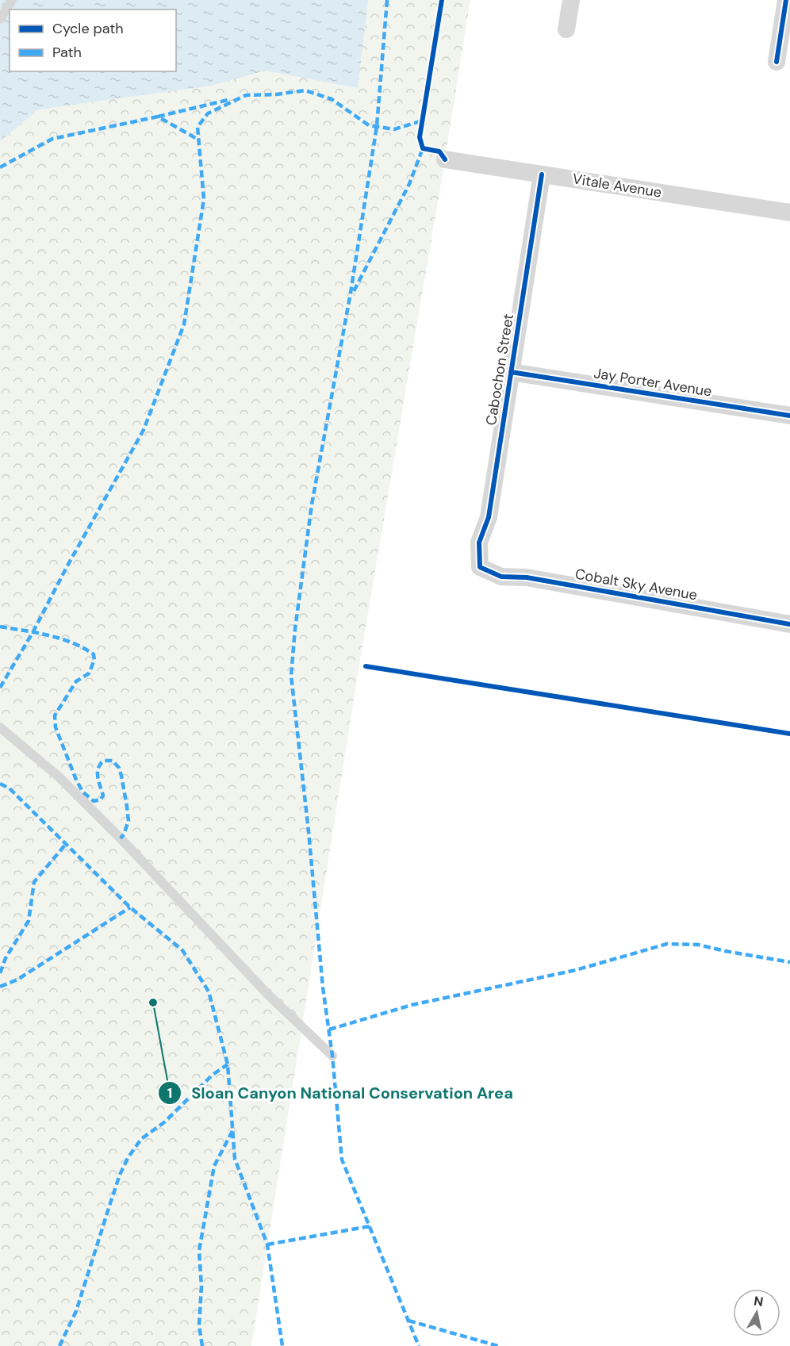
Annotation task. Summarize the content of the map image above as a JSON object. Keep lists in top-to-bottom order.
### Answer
{
  "streets": {
    "street": [
      "Vitale Avenue",
      "Cabochon Street",
      "Jay Porter Avenue",
      "Cobalt Sky Avenue"
    ]
  },
  "crossings": [
    ["Vitale Avenue", "Cabochon Street"],
    ["Cabochon Street", "Jay Porter Avenue"],
    ["Cabochon Street", "Cobalt Sky Avenue"]
  ],
  "places": ["Sloan Canyon National Conservation Area"],
  "legend": ["Cycle path", "Path"],
  "north": "top"
}
